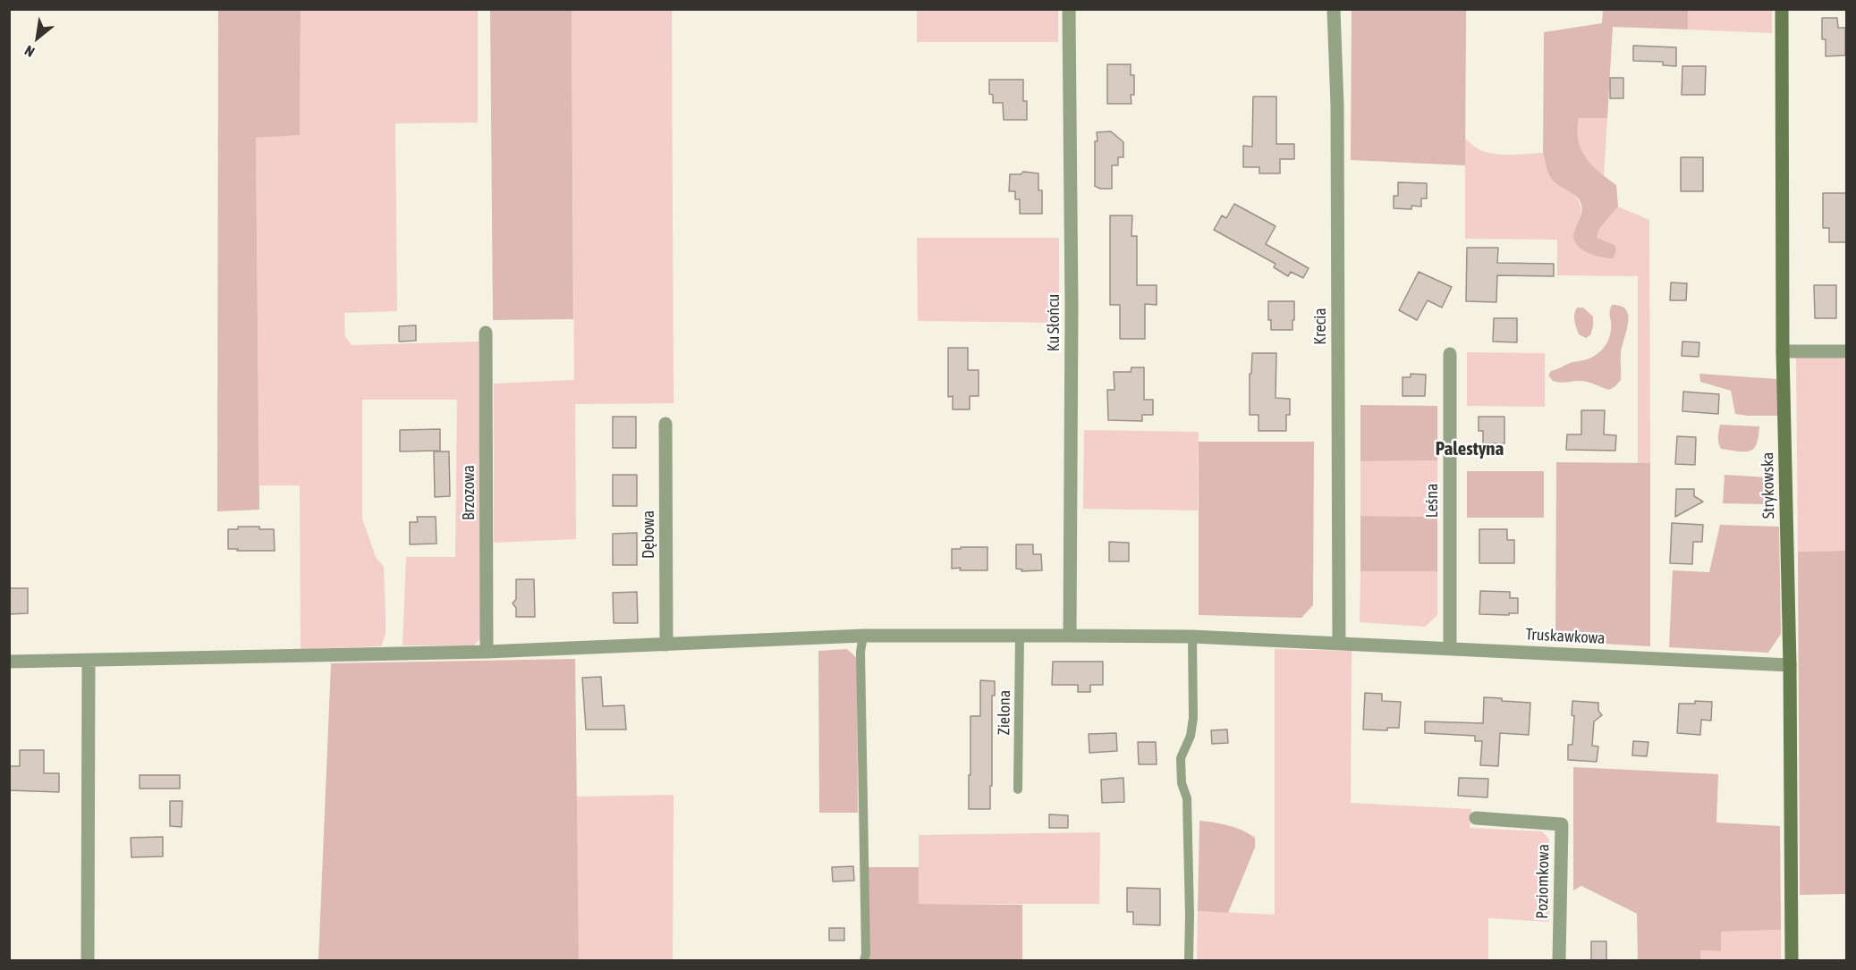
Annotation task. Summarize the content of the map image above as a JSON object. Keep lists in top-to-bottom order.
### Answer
{
  "streets": {
    "street": [
      "Ku Słońcu",
      "Krecia",
      "Strykowska",
      "Brzozowa",
      "Leśna",
      "Dębowa",
      "Truskawkowa",
      "Poziomkowa"
    ],
    "lane": ["Zielona"]
  },
  "crossings": [
    ["Ku Słońcu", "Truskawkowa"],
    ["Krecia", "Truskawkowa"],
    ["Strykowska", "Truskawkowa"],
    ["Brzozowa", "Truskawkowa"],
    ["Leśna", "Truskawkowa"],
    ["Dębowa", "Truskawkowa"],
    ["Truskawkowa", "Zielona"]
  ],
  "districts": ["Palestyna"],
  "north": "bottom left"
}
